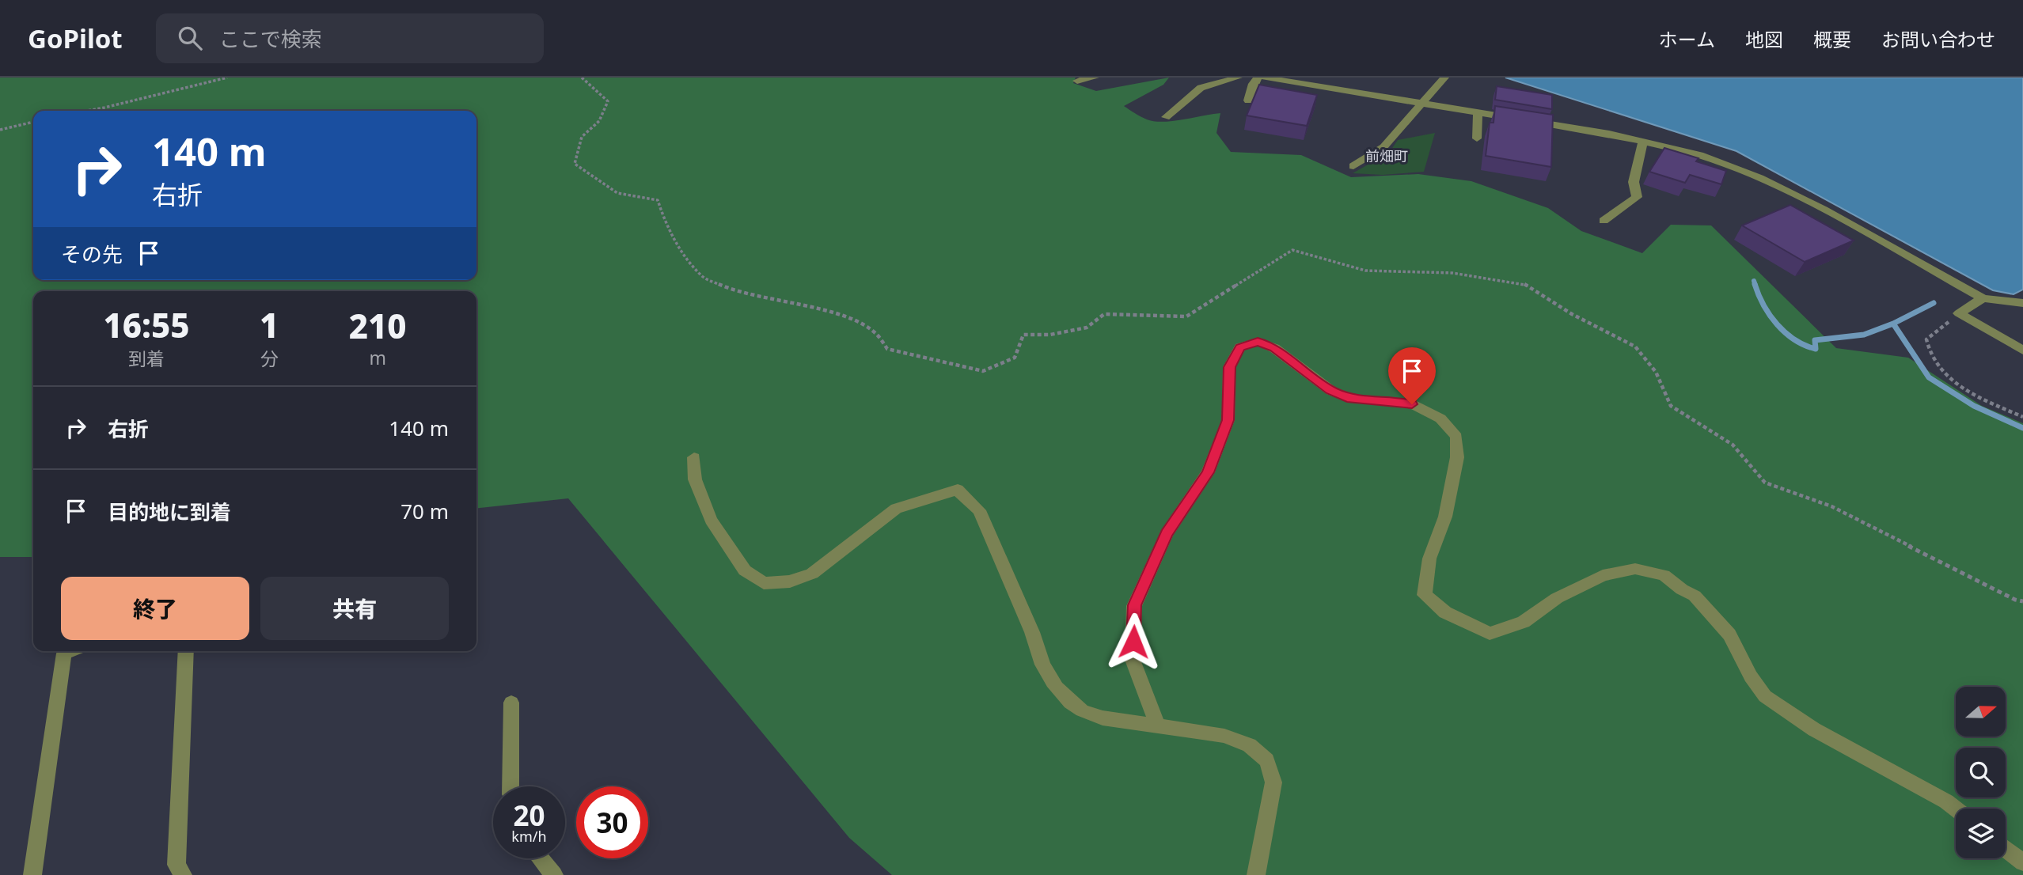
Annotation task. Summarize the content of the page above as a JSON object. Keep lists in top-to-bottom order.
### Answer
{
  "districts": ["前畑町"],
  "north": "right",
  "page": {
    "header": "GoPilot",
    "search": "ここで検索",
    "nav": [
      "ホーム",
      "地図",
      "概要",
      "お問い合わせ"
    ],
    "turn": ["140 m", "右折"],
    "then": "その先",
    "eta": [
      "16:55",
      "到着",
      "1",
      "分",
      "210",
      "m"
    ],
    "list": [
      {
        "name": "右折",
        "value": "140 m"
      },
      {
        "name": "目的地に到着",
        "value": "70 m"
      }
    ],
    "buttons": ["終了", "共有"],
    "speed": "20 km/h",
    "limit": "30"
  }
}
